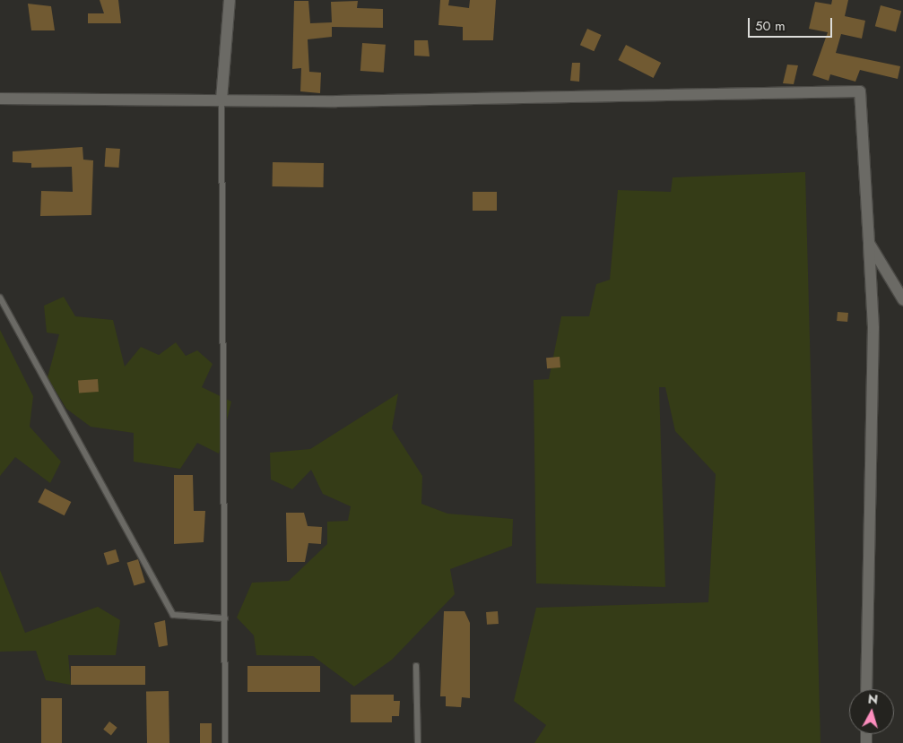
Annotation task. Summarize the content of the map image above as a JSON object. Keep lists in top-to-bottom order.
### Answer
{
  "scale_bar": "50 m",
  "north": "top"
}
